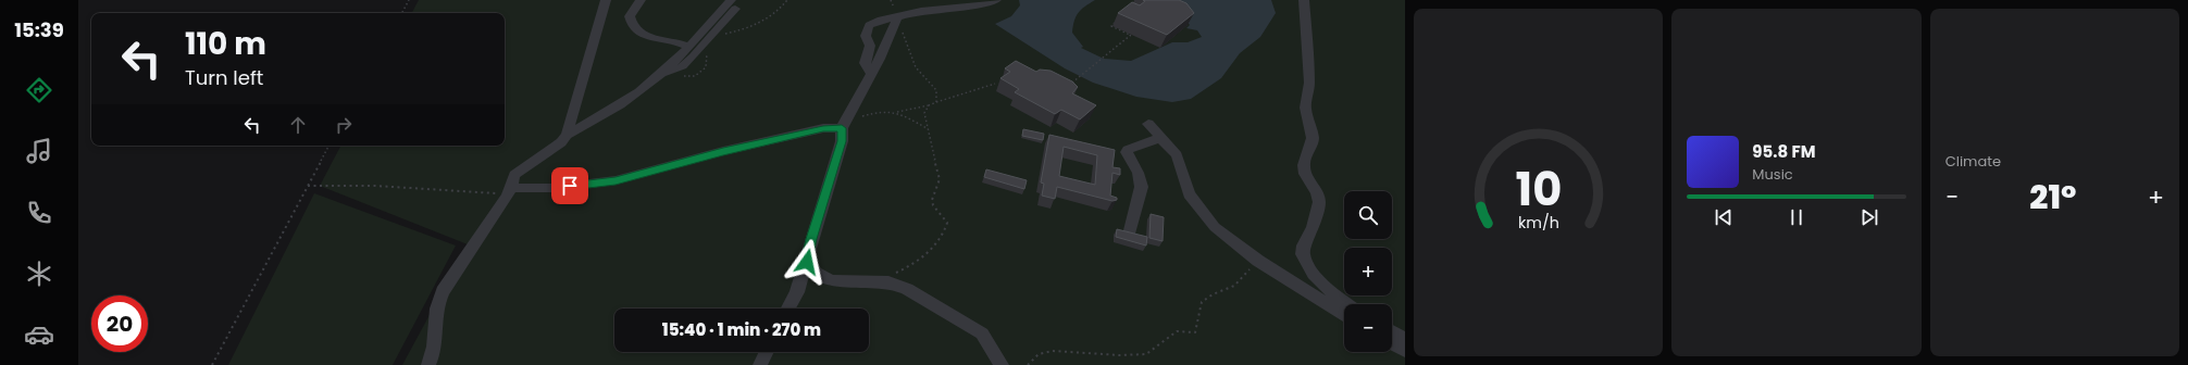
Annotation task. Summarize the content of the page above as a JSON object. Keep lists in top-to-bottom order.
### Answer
{
  "page": {
    "tabs": "15:39",
    "tile": "Climate",
    "turn": ["110 m", "Turn left"],
    "song": ["95.8 FM", "Music"],
    "heat": ["−", "21°", "+"],
    "map_buttons": ["+", "−"],
    "limit": "20",
    "trip": "15:40 · 1 min · 270 m",
    "gauge": ["10", "km/h"]
  }
}
